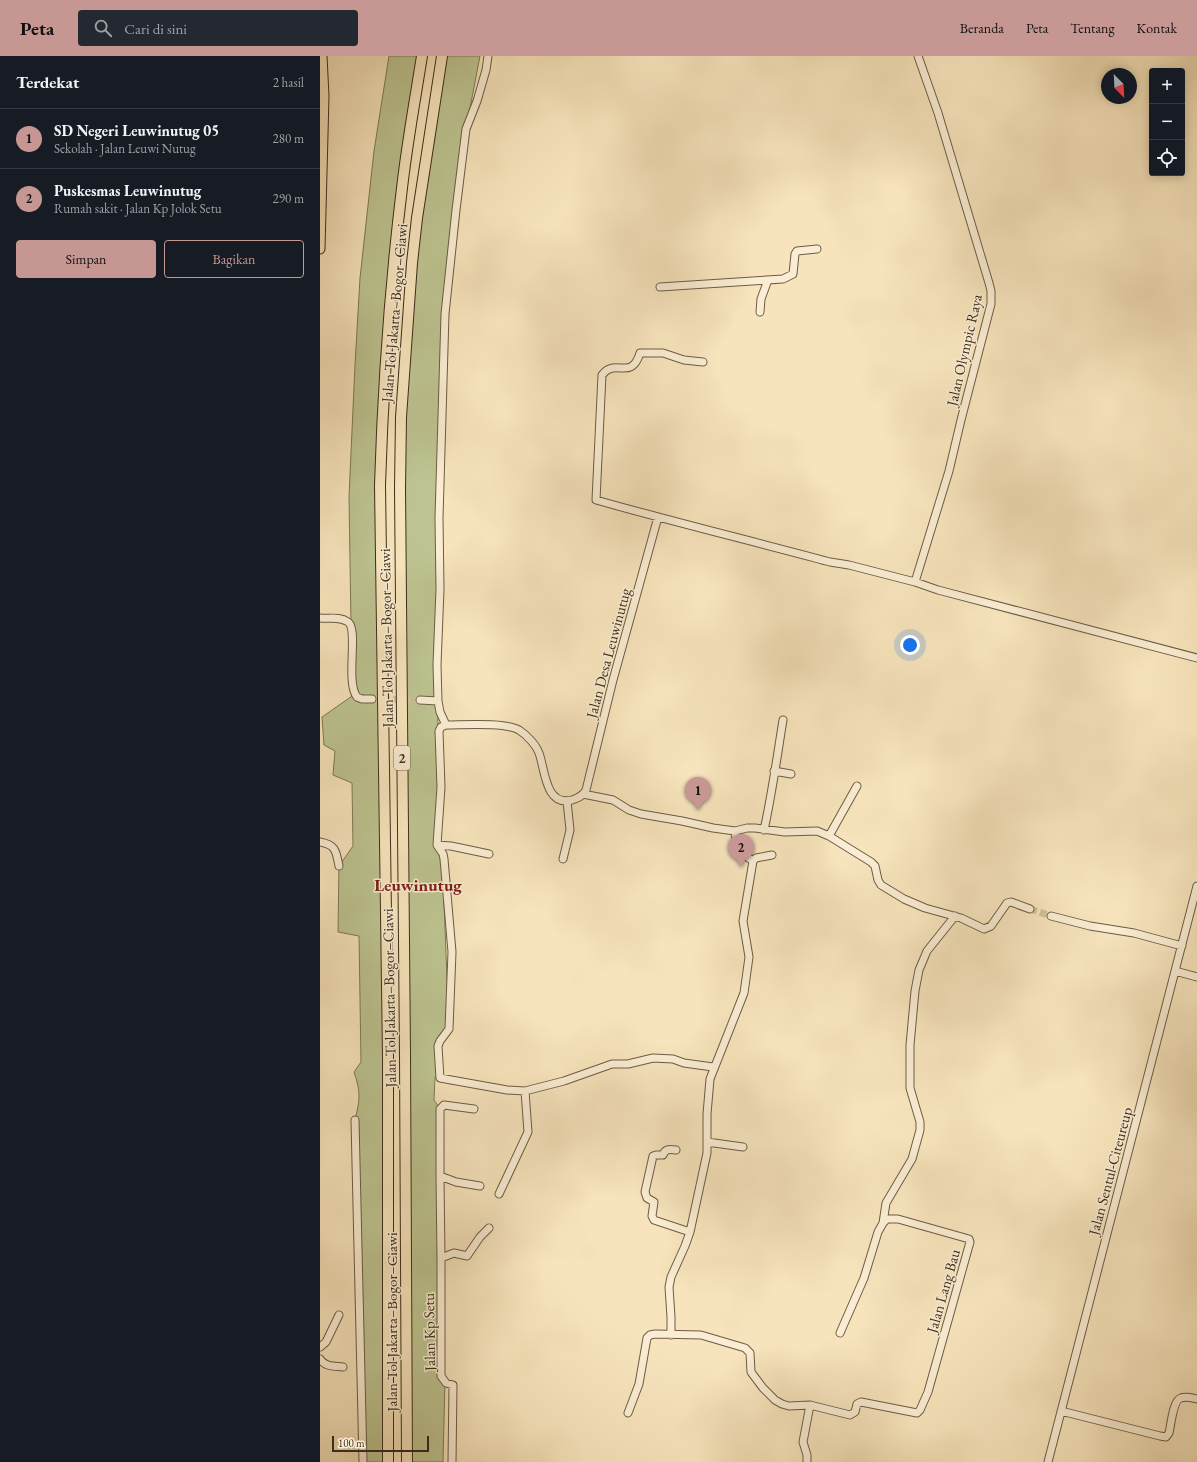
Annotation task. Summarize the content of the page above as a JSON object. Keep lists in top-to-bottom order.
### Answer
{
  "streets": {
    "highway": ["Jalan Tol Jakarta–Bogor–Ciawi", "2"],
    "street": [
      "Jalan Olympic Raya",
      "Jalan Desa Leuwinutug",
      "Jalan Sentul-Citeureup",
      "Jalan Lang Bau",
      "Jalan Kp Setu"
    ]
  },
  "districts": ["Leuwinutug"],
  "scale_bar": "100 m",
  "north": "bottom right",
  "page": {
    "header": "Peta",
    "search": "Cari di sini",
    "nav": [
      "Beranda",
      "Peta",
      "Tentang",
      "Kontak"
    ],
    "heading": ["Terdekat", "2 hasil"],
    "map_buttons": ["+", "−"],
    "list": [
      {
        "mark": "1",
        "name": "SD Negeri Leuwinutug 05",
        "note": "Sekolah · Jalan Leuwi Nutug",
        "value": "280 m"
      },
      {
        "mark": "2",
        "name": "Puskesmas Leuwinutug",
        "note": "Rumah sakit · Jalan Kp Jolok Setu",
        "value": "290 m"
      }
    ],
    "buttons": ["Simpan", "Bagikan"],
    "pins": ["1", "2"],
    "scale": "100 m"
  }
}
